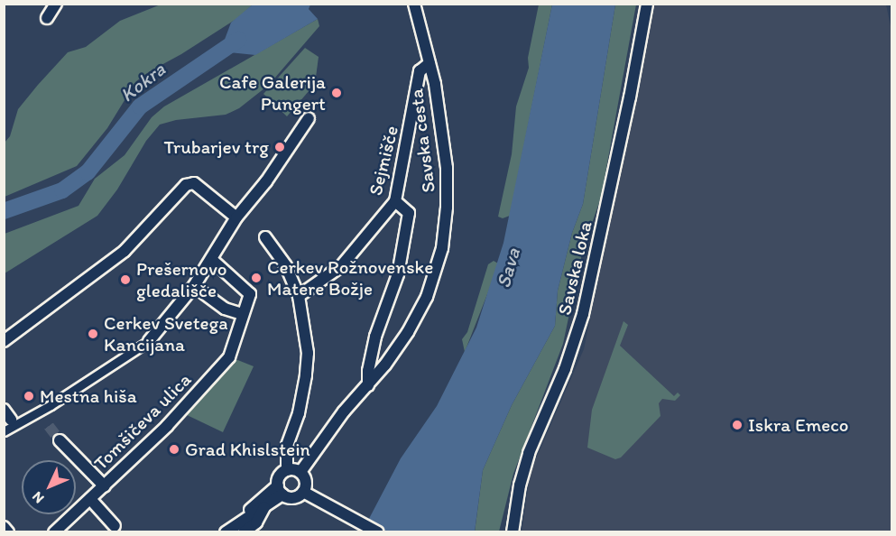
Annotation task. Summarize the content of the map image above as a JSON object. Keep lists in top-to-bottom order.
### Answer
{
  "streets": {
    "street": [
      "Savska cesta",
      "Sejmišče",
      "Savska loka",
      "Tomšičeva ulica"
    ]
  },
  "crossings": [
    ["Savska cesta", "Sejmišče"]
  ],
  "water": ["Kokra", "Sava"],
  "places": [
    "Cafe Galerija Pungert",
    "Trubarjev trg",
    "Cerkev Rožnovenske Matere Božje",
    "Prešernovo gledališče",
    "Cerkev Svetega Kancijana",
    "Mestna hiša",
    "Iskra Emeco",
    "Grad Khislstein"
  ],
  "north": "bottom left"
}
